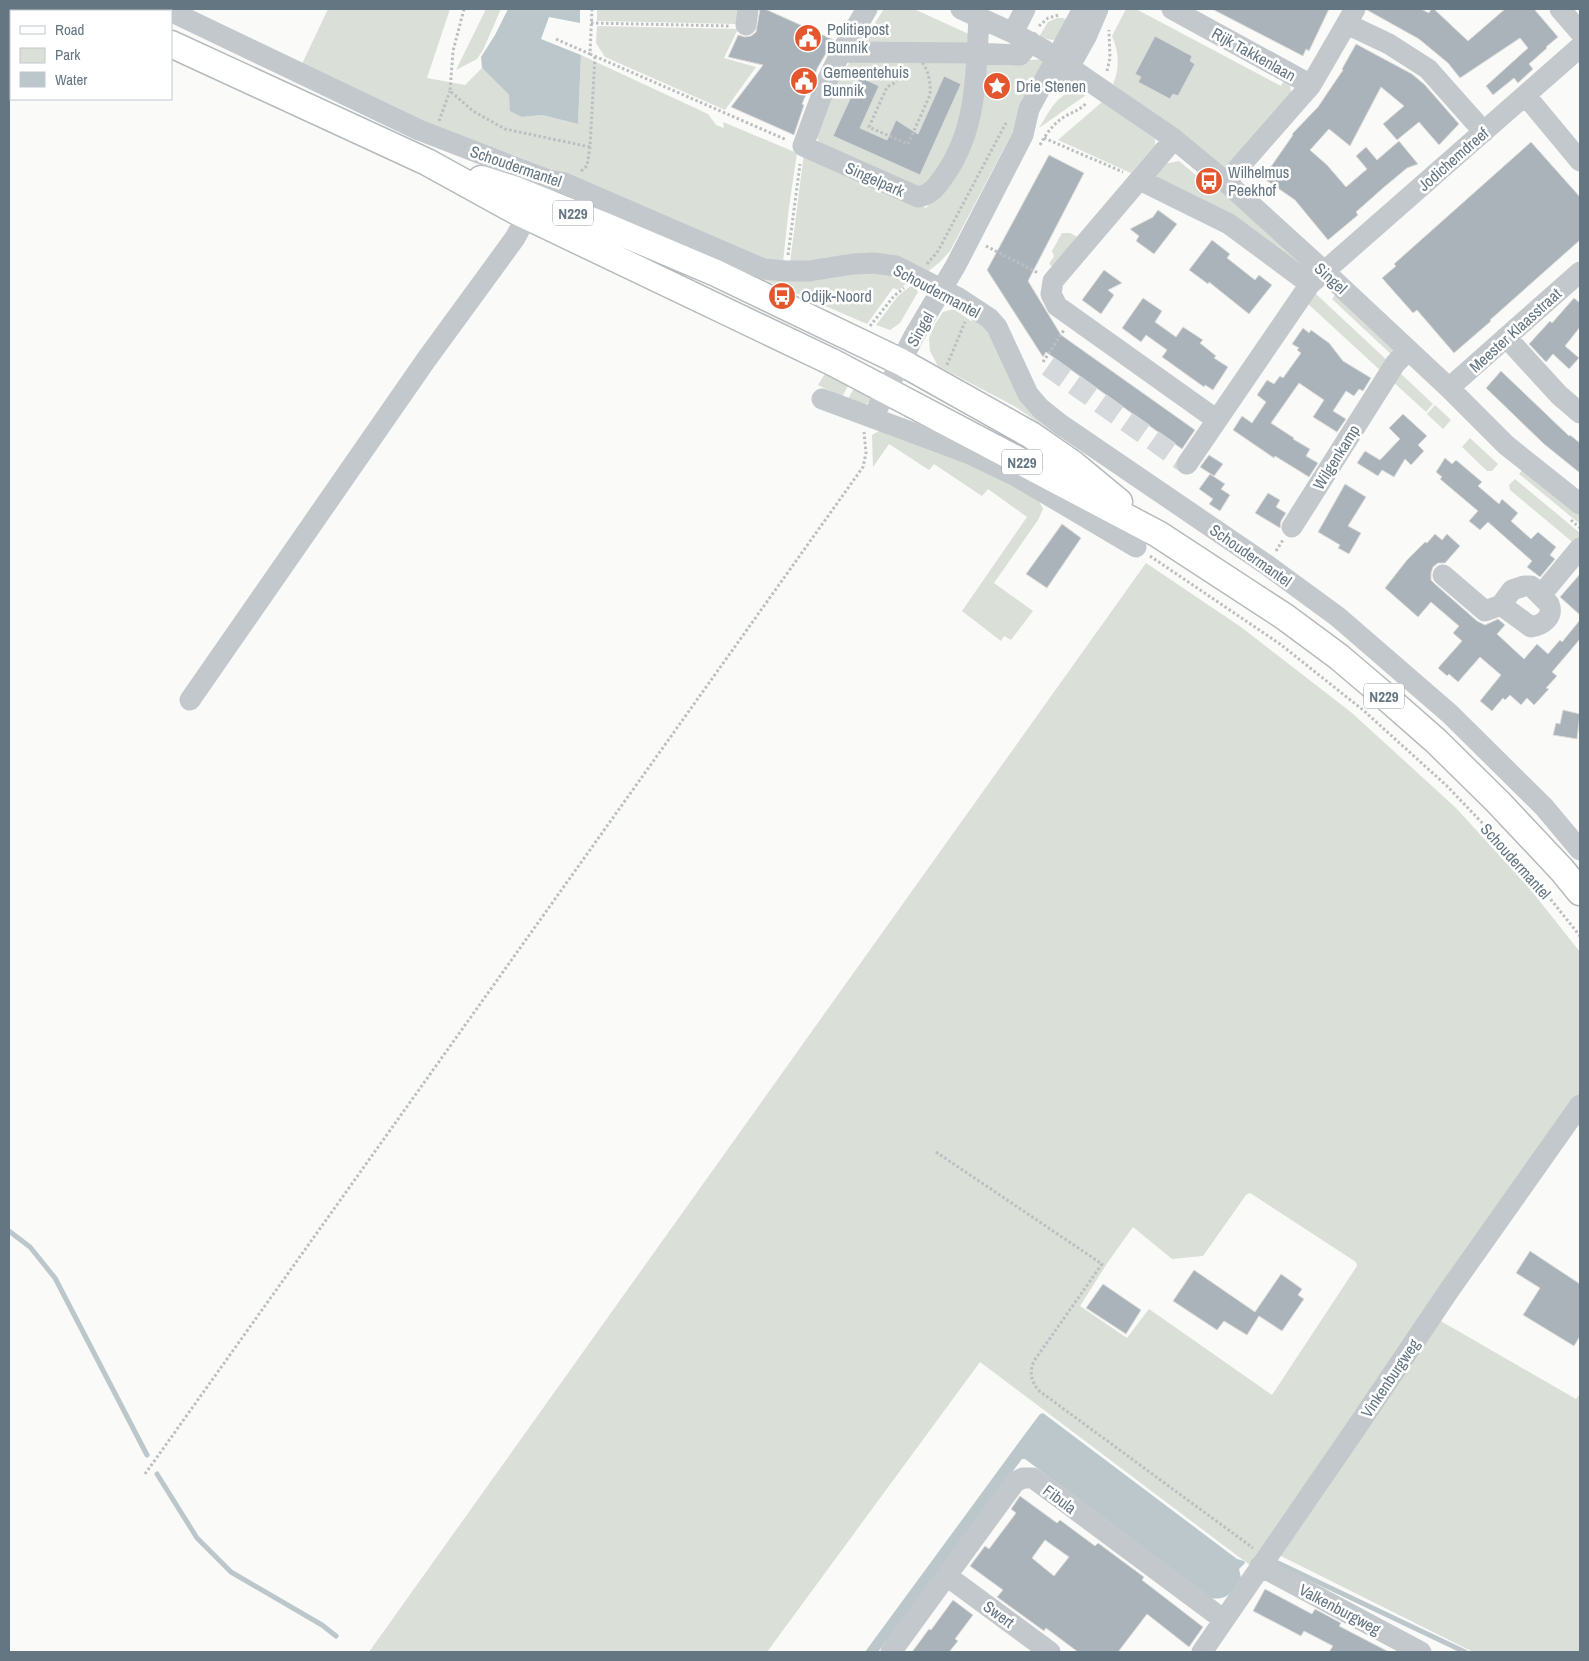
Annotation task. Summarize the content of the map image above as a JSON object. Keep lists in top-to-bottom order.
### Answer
{
  "streets": {
    "main road": ["Schoudermantel", "N229"],
    "street": [
      "Rijk Takkenlaan",
      "Jodichemdreef",
      "Singelpark",
      "Singel",
      "Meester Klaasstraat",
      "Wilgenkamp",
      "Vinkenburgweg",
      "Fibula",
      "Valkenburgweg",
      "Swert"
    ]
  },
  "crossings": [
    ["Jodichemdreef", "Singel"],
    ["Schoudermantel", "Singel"],
    ["Singelpark", "Singel"],
    ["Singel", "Meester Klaasstraat"],
    ["Singel", "Wilgenkamp"],
    ["Vinkenburgweg", "Fibula"],
    ["Vinkenburgweg", "Valkenburgweg"],
    ["Fibula", "Swert"]
  ],
  "places": {
    "public building": ["Politiepost Bunnik", "Gemeentehuis Bunnik"],
    "place": ["Drie Stenen"],
    "bus stop": ["Wilhelmus Peekhof", "Odijk-Noord"]
  },
  "legend": ["Road", "Park", "Water"]
}
